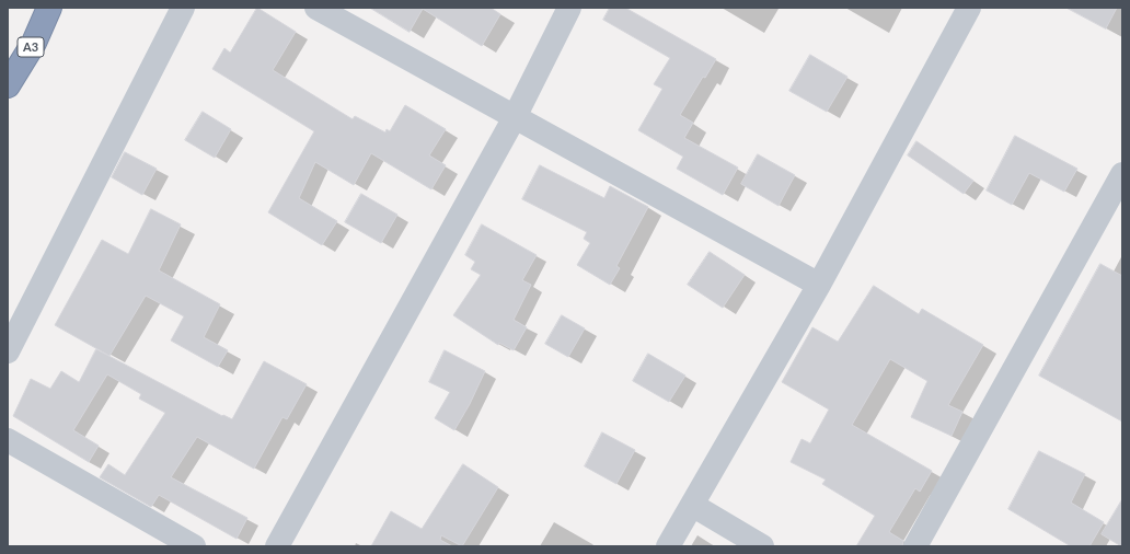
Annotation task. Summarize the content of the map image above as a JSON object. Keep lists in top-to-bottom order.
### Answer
{
  "streets": {
    "highway": ["A3"]
  }
}
